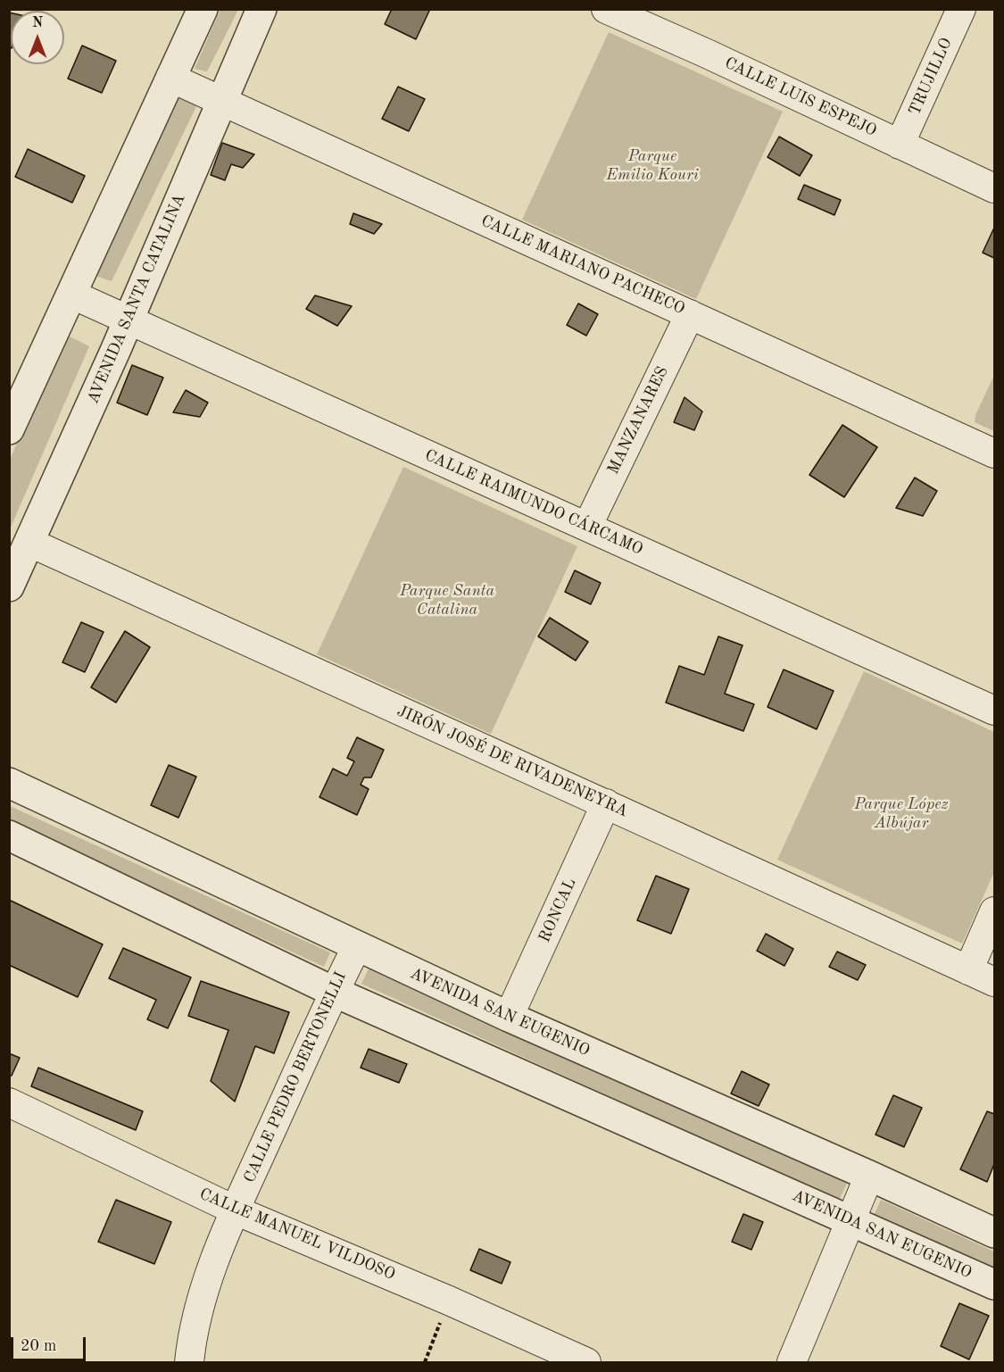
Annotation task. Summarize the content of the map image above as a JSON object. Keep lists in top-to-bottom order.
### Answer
{
  "streets": {
    "street": [
      "TRUJILLO",
      "CALLE LUIS ESPEJO",
      "CALLE MARIANO PACHECO",
      "AVENIDA SANTA CATALINA",
      "MANZANARES",
      "CALLE RAIMUNDO CÁRCAMO",
      "JIRÓN JOSÉ DE RIVADENEYRA",
      "RONCAL",
      "AVENIDA SAN EUGENIO",
      "CALLE PEDRO BERTONELLI",
      "CALLE MANUEL VILDOSO"
    ]
  },
  "crossings": [
    ["TRUJILLO", "CALLE LUIS ESPEJO"],
    ["CALLE MARIANO PACHECO", "AVENIDA SANTA CATALINA"],
    ["CALLE MARIANO PACHECO", "MANZANARES"],
    ["AVENIDA SANTA CATALINA", "CALLE RAIMUNDO CÁRCAMO"],
    ["AVENIDA SANTA CATALINA", "JIRÓN JOSÉ DE RIVADENEYRA"],
    ["MANZANARES", "CALLE RAIMUNDO CÁRCAMO"],
    ["JIRÓN JOSÉ DE RIVADENEYRA", "RONCAL"],
    ["RONCAL", "AVENIDA SAN EUGENIO"],
    ["AVENIDA SAN EUGENIO", "CALLE PEDRO BERTONELLI"],
    ["CALLE PEDRO BERTONELLI", "CALLE MANUEL VILDOSO"]
  ],
  "parks": ["Parque Emilio Kouri", "Parque Santa Catalina", "Parque López Albújar"],
  "scale_bar": "20 m",
  "north": "top"
}
